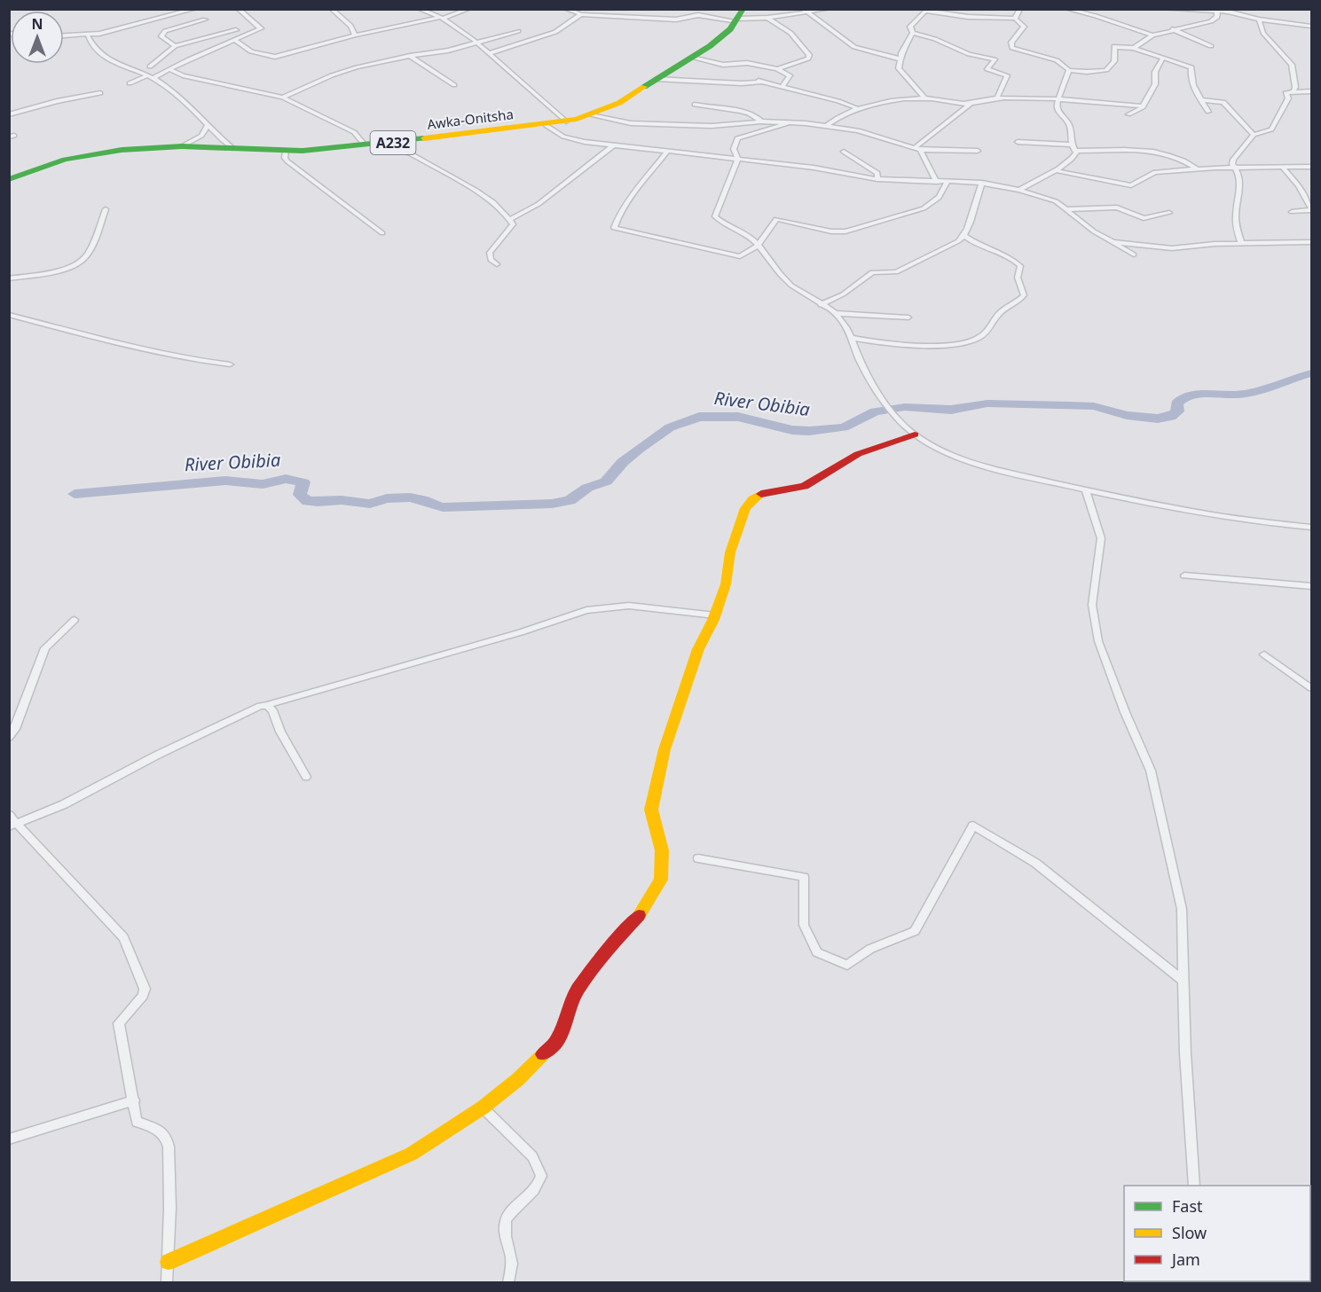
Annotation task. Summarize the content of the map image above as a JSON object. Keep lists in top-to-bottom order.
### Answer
{
  "streets": {
    "main road": ["Awka-Onitsha", "A232"]
  },
  "water": ["River Obibia"],
  "legend": ["Fast", "Slow", "Jam"],
  "north": "top"
}
